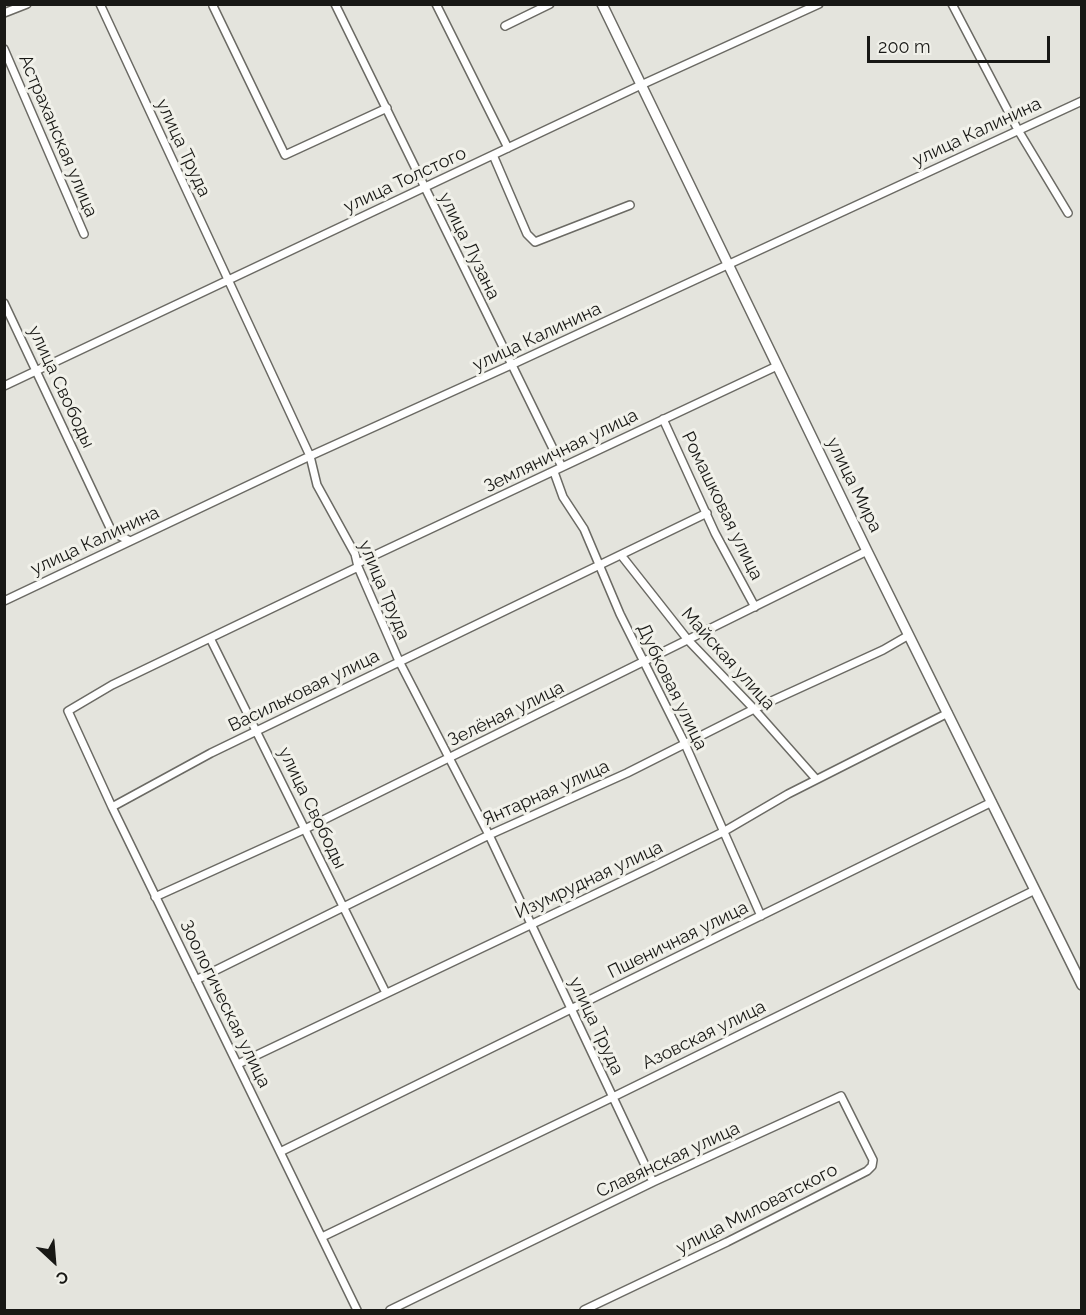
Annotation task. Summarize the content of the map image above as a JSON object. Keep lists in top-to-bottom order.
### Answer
{
  "streets": {
    "main road": ["улица Мира"],
    "street": [
      "улица Калинина",
      "Астраханская улица",
      "улица Труда",
      "улица Толстого",
      "улица Лузана",
      "улица Свободы",
      "Земляничная улица",
      "Ромашковая улица",
      "Майская улица",
      "Дубковая улица",
      "Васильковая улица",
      "Зелёная улица",
      "Янтарная улица",
      "Изумрудная улица",
      "Пшеничная улица",
      "Зоологическая улица",
      "Азовская улица",
      "Славянская улица",
      "улица Миловатского"
    ]
  },
  "crossings": [
    ["улица Калинина", "улица Труда"],
    ["улица Калинина", "улица Лузана"],
    ["улица Калинина", "улица Свободы"],
    ["улица Калинина", "улица Мира"],
    ["улица Труда", "улица Толстого"],
    ["улица Труда", "Земляничная улица"],
    ["улица Труда", "Васильковая улица"],
    ["улица Труда", "Зелёная улица"],
    ["улица Труда", "Янтарная улица"],
    ["улица Труда", "Изумрудная улица"],
    ["улица Труда", "Пшеничная улица"],
    ["улица Труда", "Азовская улица"],
    ["улица Труда", "Славянская улица"],
    ["улица Толстого", "улица Лузана"],
    ["улица Толстого", "улица Свободы"],
    ["улица Толстого", "улица Мира"],
    ["улица Лузана", "Земляничная улица"],
    ["улица Свободы", "Земляничная улица"],
    ["улица Свободы", "Васильковая улица"],
    ["улица Свободы", "Зелёная улица"],
    ["улица Свободы", "Янтарная улица"],
    ["улица Свободы", "Изумрудная улица"],
    ["Земляничная улица", "улица Мира"],
    ["Земляничная улица", "Ромашковая улица"],
    ["Земляничная улица", "Дубковая улица"],
    ["Земляничная улица", "Зоологическая улица"],
    ["улица Мира", "Зелёная улица"],
    ["улица Мира", "Янтарная улица"],
    ["улица Мира", "Изумрудная улица"],
    ["улица Мира", "Пшеничная улица"],
    ["улица Мира", "Азовская улица"],
    ["Ромашковая улица", "Васильковая улица"],
    ["Ромашковая улица", "Зелёная улица"],
    ["Майская улица", "Васильковая улица"],
    ["Майская улица", "Зелёная улица"],
    ["Майская улица", "Янтарная улица"],
    ["Майская улица", "Изумрудная улица"],
    ["Дубковая улица", "Васильковая улица"],
    ["Дубковая улица", "Зелёная улица"],
    ["Дубковая улица", "Янтарная улица"],
    ["Дубковая улица", "Изумрудная улица"],
    ["Дубковая улица", "Пшеничная улица"],
    ["Васильковая улица", "Зоологическая улица"],
    ["Зелёная улица", "Зоологическая улица"],
    ["Янтарная улица", "Зоологическая улица"],
    ["Изумрудная улица", "Зоологическая улица"],
    ["Пшеничная улица", "Зоологическая улица"],
    ["Зоологическая улица", "Азовская улица"],
    ["Славянская улица", "улица Миловатского"]
  ],
  "scale_bar": "200 m",
  "north": "bottom right"
}
